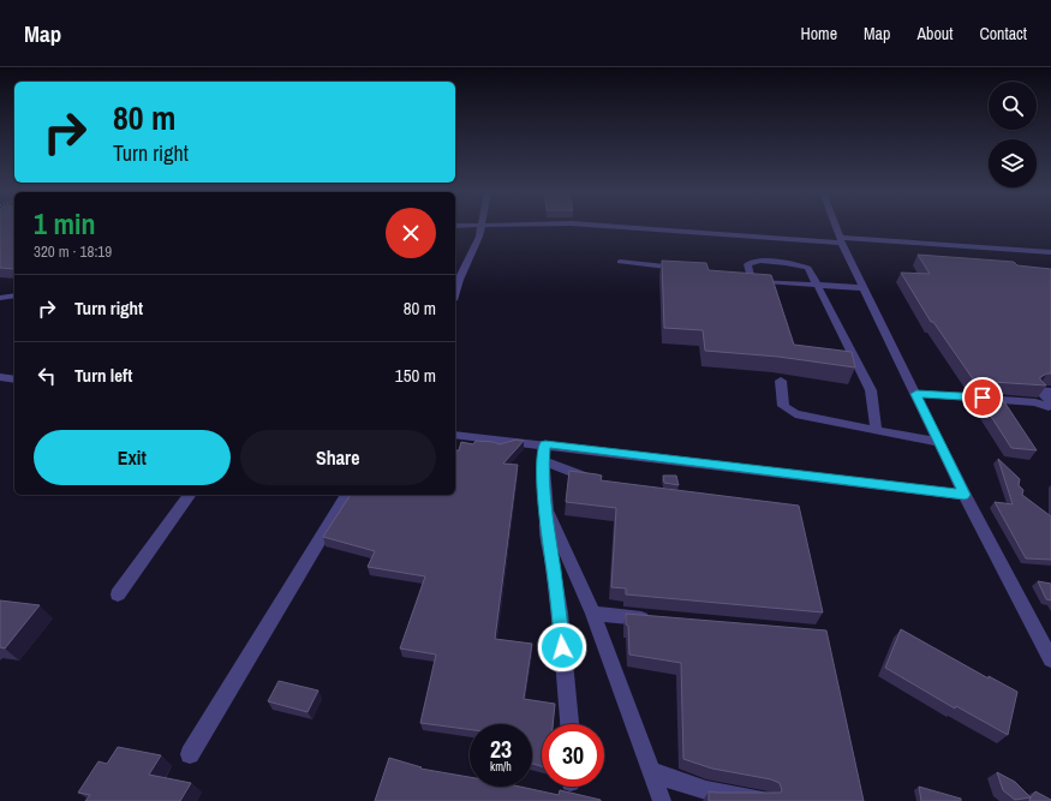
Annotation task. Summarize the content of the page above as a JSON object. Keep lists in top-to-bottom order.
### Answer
{
  "page": {
    "header": "Map",
    "nav": [
      "Home",
      "Map",
      "About",
      "Contact"
    ],
    "turn": ["80 m", "Turn right"],
    "heading": ["1 min", "320 m · 18:19"],
    "list": [
      {
        "name": "Turn right",
        "value": "80 m"
      },
      {
        "name": "Turn left",
        "value": "150 m"
      }
    ],
    "buttons": ["Exit", "Share"],
    "speed": "23 km/h",
    "limit": "30"
  }
}
